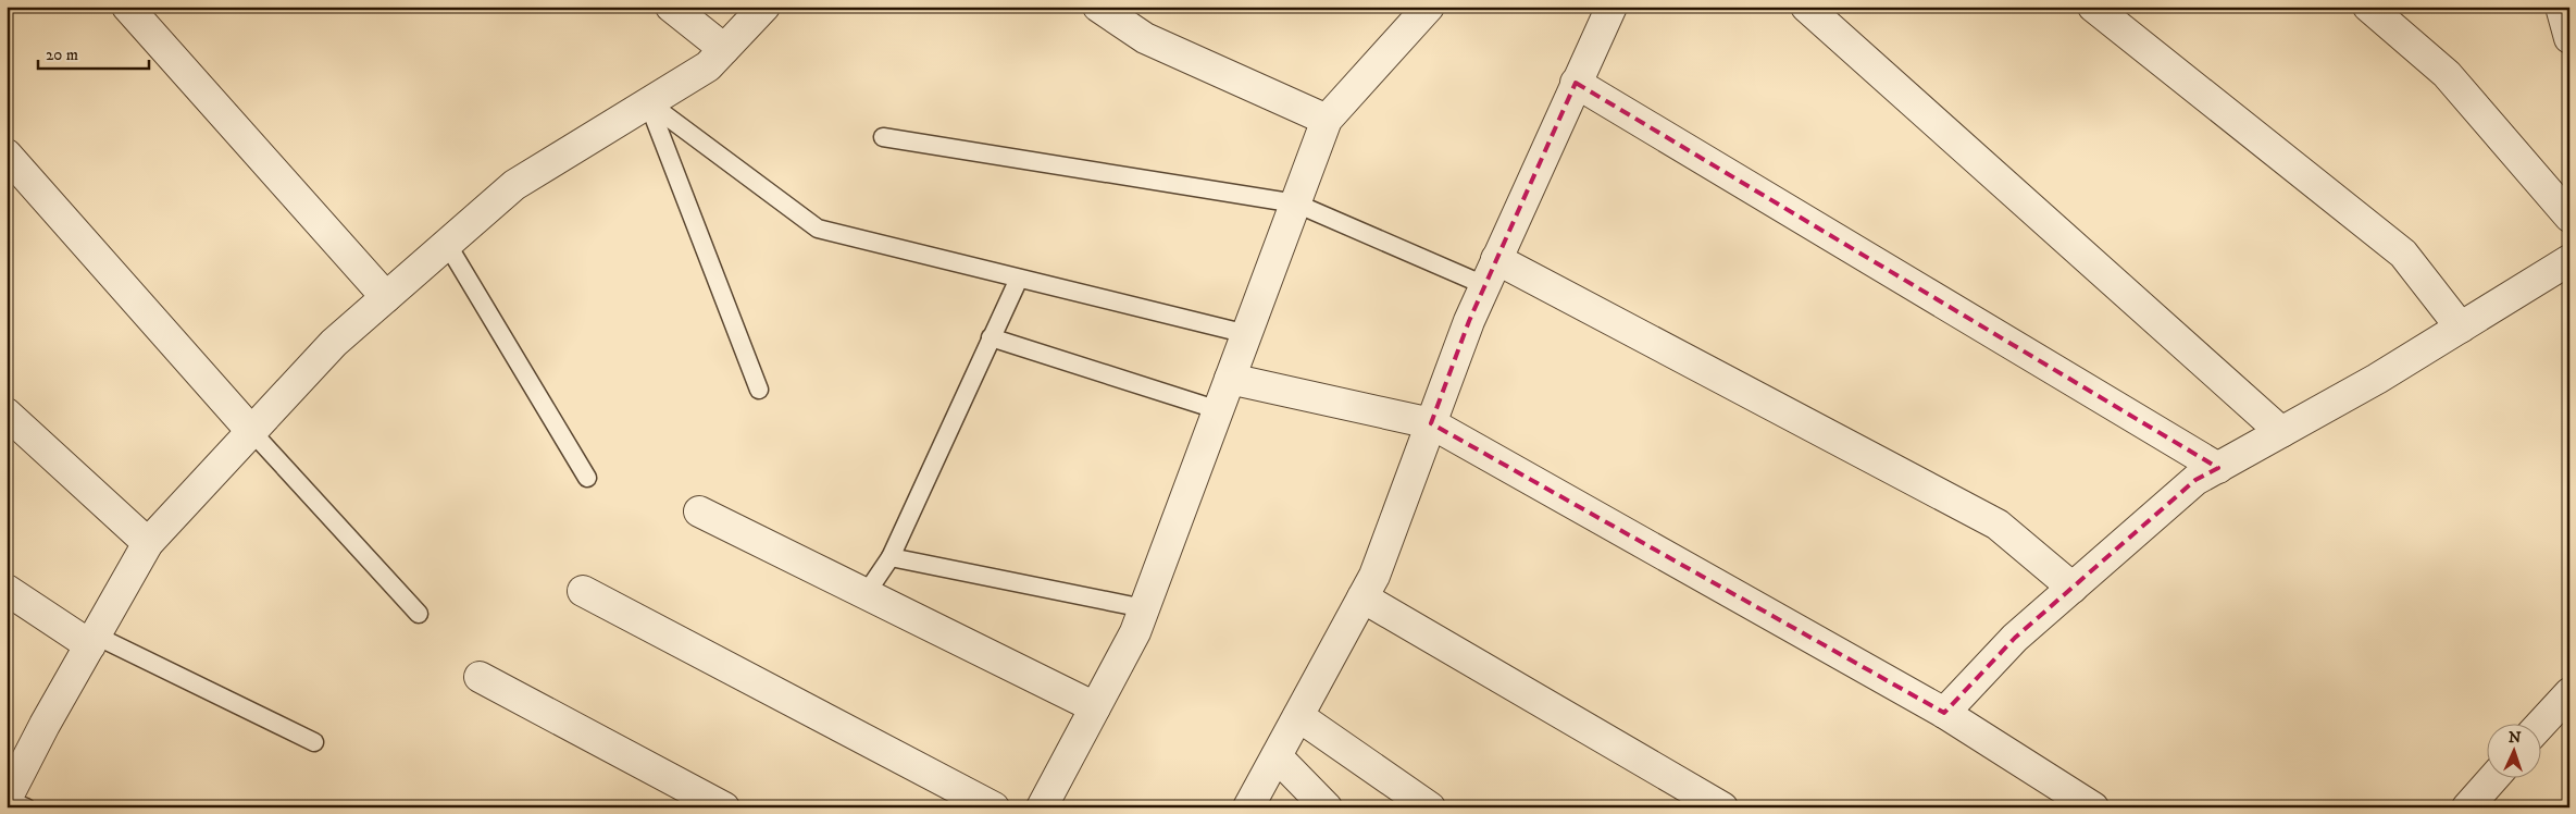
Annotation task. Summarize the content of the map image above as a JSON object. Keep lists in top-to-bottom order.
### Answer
{
  "scale_bar": "20 m",
  "north": "top"
}
